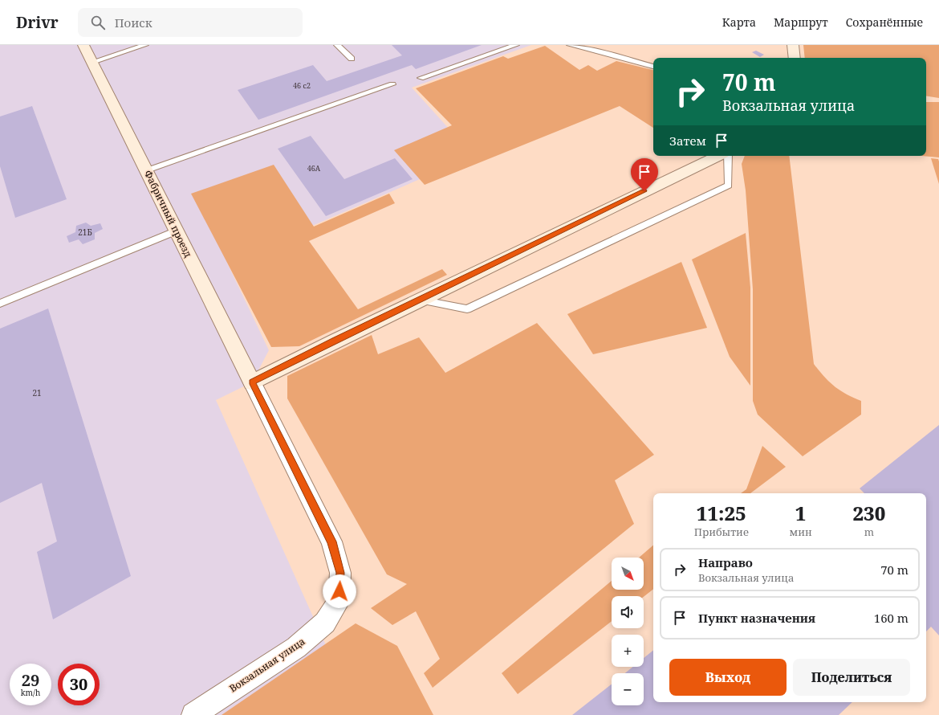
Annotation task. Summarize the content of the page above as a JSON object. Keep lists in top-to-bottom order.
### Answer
{
  "streets": {
    "street": ["Фабричный проезд", "Вокзальная улица"]
  },
  "crossings": [
    ["Фабричный проезд", "Вокзальная улица"]
  ],
  "house_numbers": [
    "46 с2",
    "46А",
    "21Б",
    "21"
  ],
  "north": "bottom right",
  "page": {
    "header": "Drivr",
    "search": "Поиск",
    "nav": ["Карта", "Маршрут", "Сохранённые"],
    "turn": ["70 m", "Вокзальная улица"],
    "then": "Затем",
    "eta": [
      "11:25",
      "Прибытие",
      "1",
      "мин",
      "230",
      "m"
    ],
    "list": [
      {
        "name": "Направо",
        "note": "Вокзальная улица",
        "value": "70 m"
      },
      {
        "name": "Пункт назначения",
        "value": "160 m"
      }
    ],
    "map_buttons": ["+", "−"],
    "buttons": ["Выход", "Поделиться"],
    "speed": "29 km/h",
    "limit": "30"
  }
}
